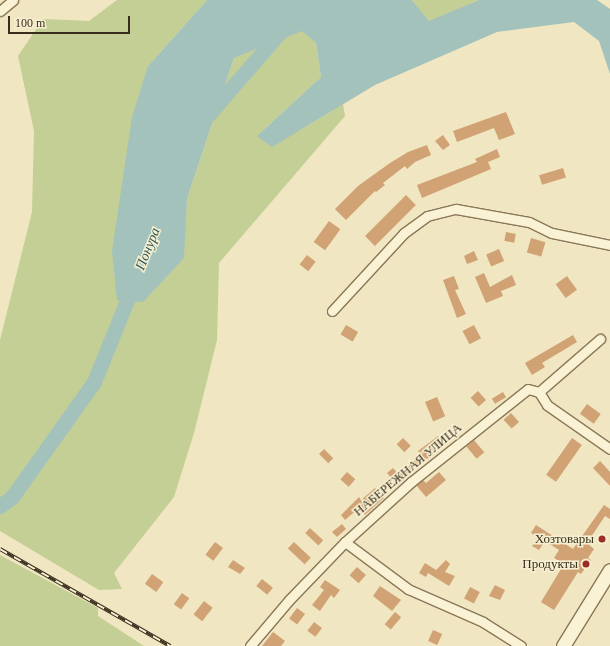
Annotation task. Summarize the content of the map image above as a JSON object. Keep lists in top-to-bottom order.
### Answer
{
  "streets": {
    "street": ["НАБЕРЕЖНАЯ УЛИЦА"]
  },
  "water": ["Понура"],
  "places": ["Хозтовары", "Продукты"],
  "scale_bar": "100 m"
}
